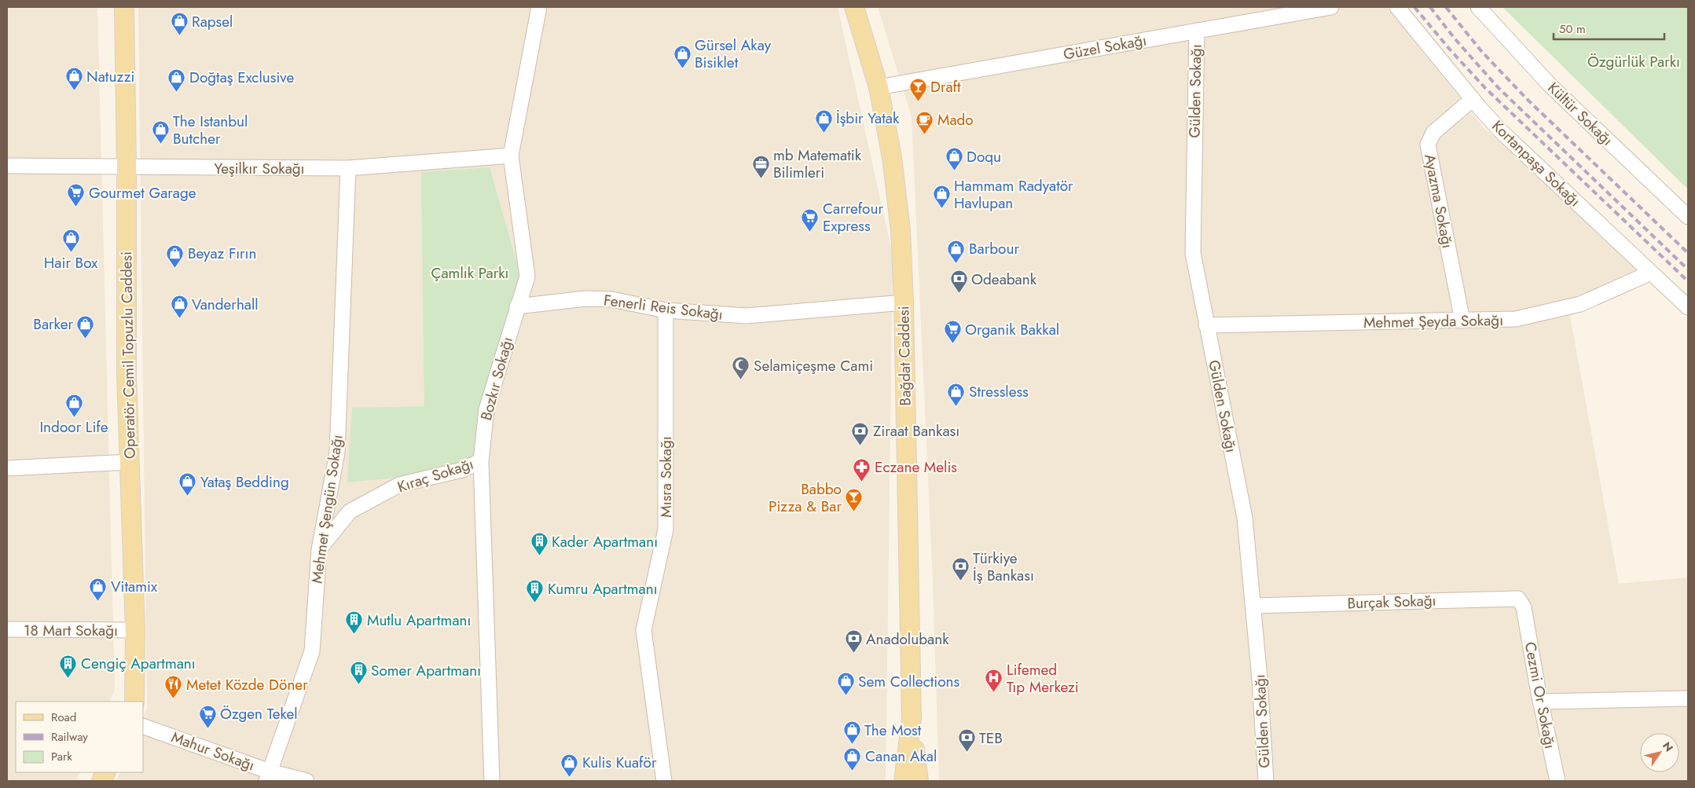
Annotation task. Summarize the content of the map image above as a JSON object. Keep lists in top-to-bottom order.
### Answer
{
  "streets": {
    "main road": ["Operatör Cemil Topuzlu Caddesi", "Bağdat Caddesi"],
    "street": [
      "Güzel Sokağı",
      "Gülden Sokağı",
      "Kültür Sokağı",
      "Kortanpaşa Sokağı",
      "Yeşilkır Sokağı",
      "Ayazma Sokağı",
      "Fenerli Reis Sokağı",
      "Mehmet Şeyda Sokağı",
      "Bozkır Sokağı",
      "Kıraç Sokağı",
      "Mısra Sokağı",
      "Mehmet Şengün Sokağı",
      "Burçak Sokağı",
      "18 Mart Sokağı",
      "Cezmi Or Sokağı",
      "Mahur Sokağı"
    ]
  },
  "crossings": [
    ["Güzel Sokağı", "Gülden Sokağı"],
    ["Güzel Sokağı", "Bağdat Caddesi"],
    ["Gülden Sokağı", "Mehmet Şeyda Sokağı"],
    ["Gülden Sokağı", "Burçak Sokağı"],
    ["Kortanpaşa Sokağı", "Ayazma Sokağı"],
    ["Kortanpaşa Sokağı", "Mehmet Şeyda Sokağı"],
    ["Yeşilkır Sokağı", "Operatör Cemil Topuzlu Caddesi"],
    ["Yeşilkır Sokağı", "Bozkır Sokağı"],
    ["Yeşilkır Sokağı", "Mehmet Şengün Sokağı"],
    ["Ayazma Sokağı", "Mehmet Şeyda Sokağı"],
    ["Fenerli Reis Sokağı", "Bağdat Caddesi"],
    ["Fenerli Reis Sokağı", "Bozkır Sokağı"],
    ["Fenerli Reis Sokağı", "Mısra Sokağı"],
    ["Operatör Cemil Topuzlu Caddesi", "18 Mart Sokağı"],
    ["Bozkır Sokağı", "Kıraç Sokağı"],
    ["Kıraç Sokağı", "Mehmet Şengün Sokağı"],
    ["Mehmet Şengün Sokağı", "Mahur Sokağı"],
    ["Burçak Sokağı", "Cezmi Or Sokağı"]
  ],
  "parks": ["Özgürlük Parkı", "Çamlık Parkı"],
  "places": {
    "shop": [
      "Rapsel",
      "Gürsel Akay Bisiklet",
      "Natuzzi",
      "Doğtaş Exclusive",
      "İşbir Yatak",
      "The Istanbul Butcher",
      "Doqu",
      "Hammam Radyatör Havlupan",
      "Hair Box",
      "Barbour",
      "Beyaz Fırın",
      "Vanderhall",
      "Barker",
      "Stressless",
      "Indoor Life",
      "Yataş Bedding",
      "Vitamix",
      "Sem Collections",
      "The Most",
      "Canan Akal",
      "Kulis Kuaför"
    ],
    "bar": ["Draft", "Babbo Pizza & Bar"],
    "cafe": ["Mado"],
    "office": ["mb Matematik Bilimleri"],
    "supermarket": [
      "Gourmet Garage",
      "Carrefour Express",
      "Organik Bakkal",
      "Özgen Tekel"
    ],
    "bank": [
      "Odeabank",
      "Ziraat Bankası",
      "Türkiye İş Bankası",
      "Anadolubank",
      "TEB"
    ],
    "mosque": ["Selamiçeşme Cami"],
    "pharmacy": ["Eczane Melis"],
    "building": [
      "Kader Apartmanı",
      "Kumru Apartmanı",
      "Mutlu Apartmanı",
      "Cengiç Apartmanı",
      "Somer Apartmanı"
    ],
    "hospital": ["Lifemed Tıp Merkezi"],
    "restaurant": ["Metet Közde Döner"]
  },
  "legend": ["Road", "Railway", "Park"],
  "scale_bar": "50 m",
  "north": "top right"
}
